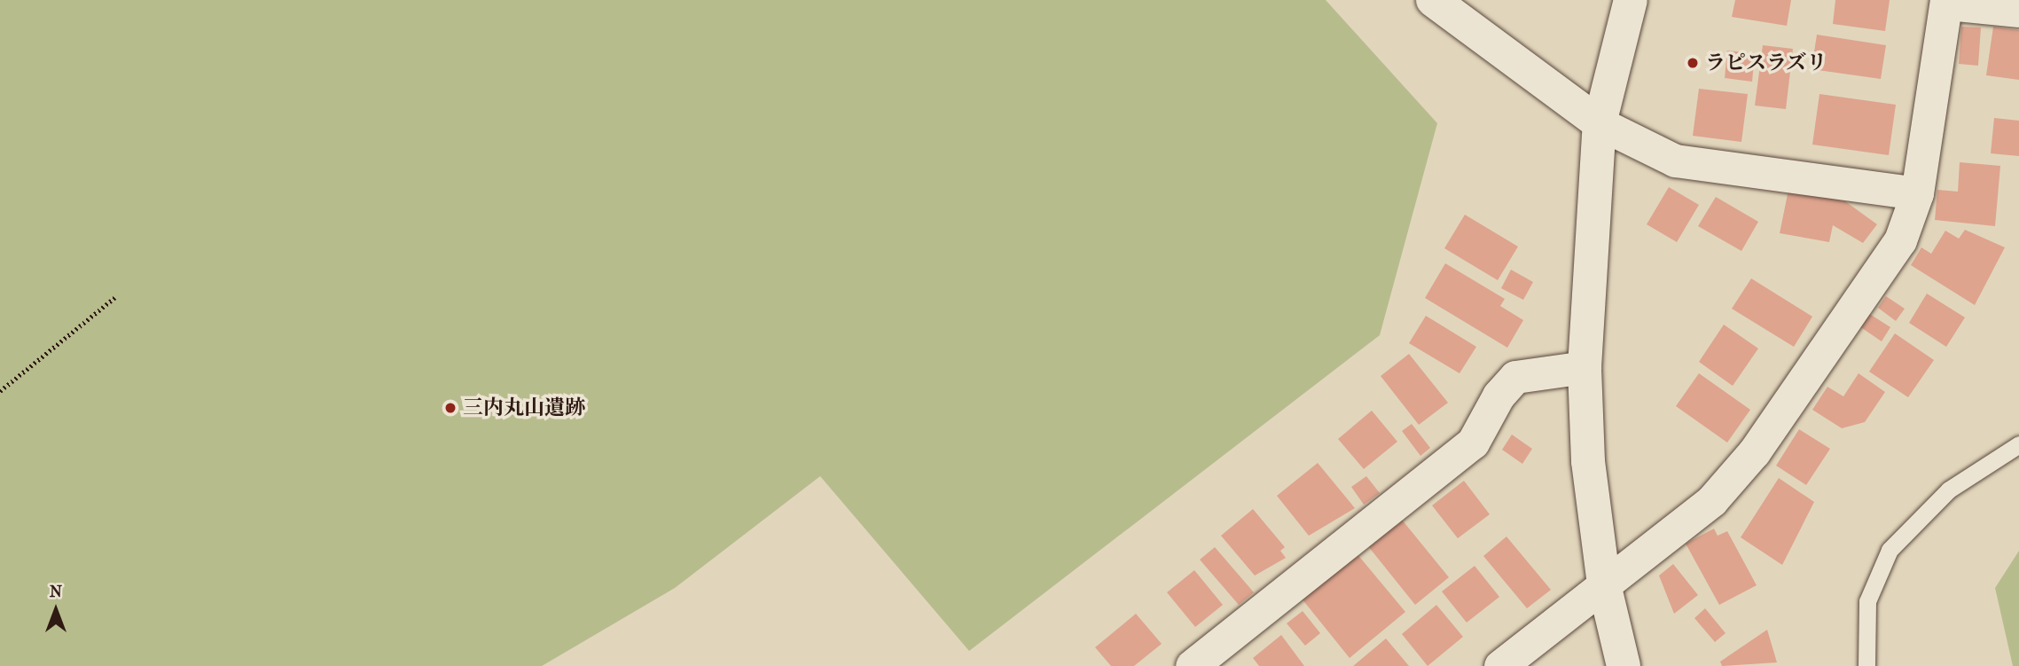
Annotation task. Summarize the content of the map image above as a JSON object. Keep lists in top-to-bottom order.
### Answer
{
  "places": ["ラピスラズリ", "三内丸山遺跡"],
  "north": "top"
}
